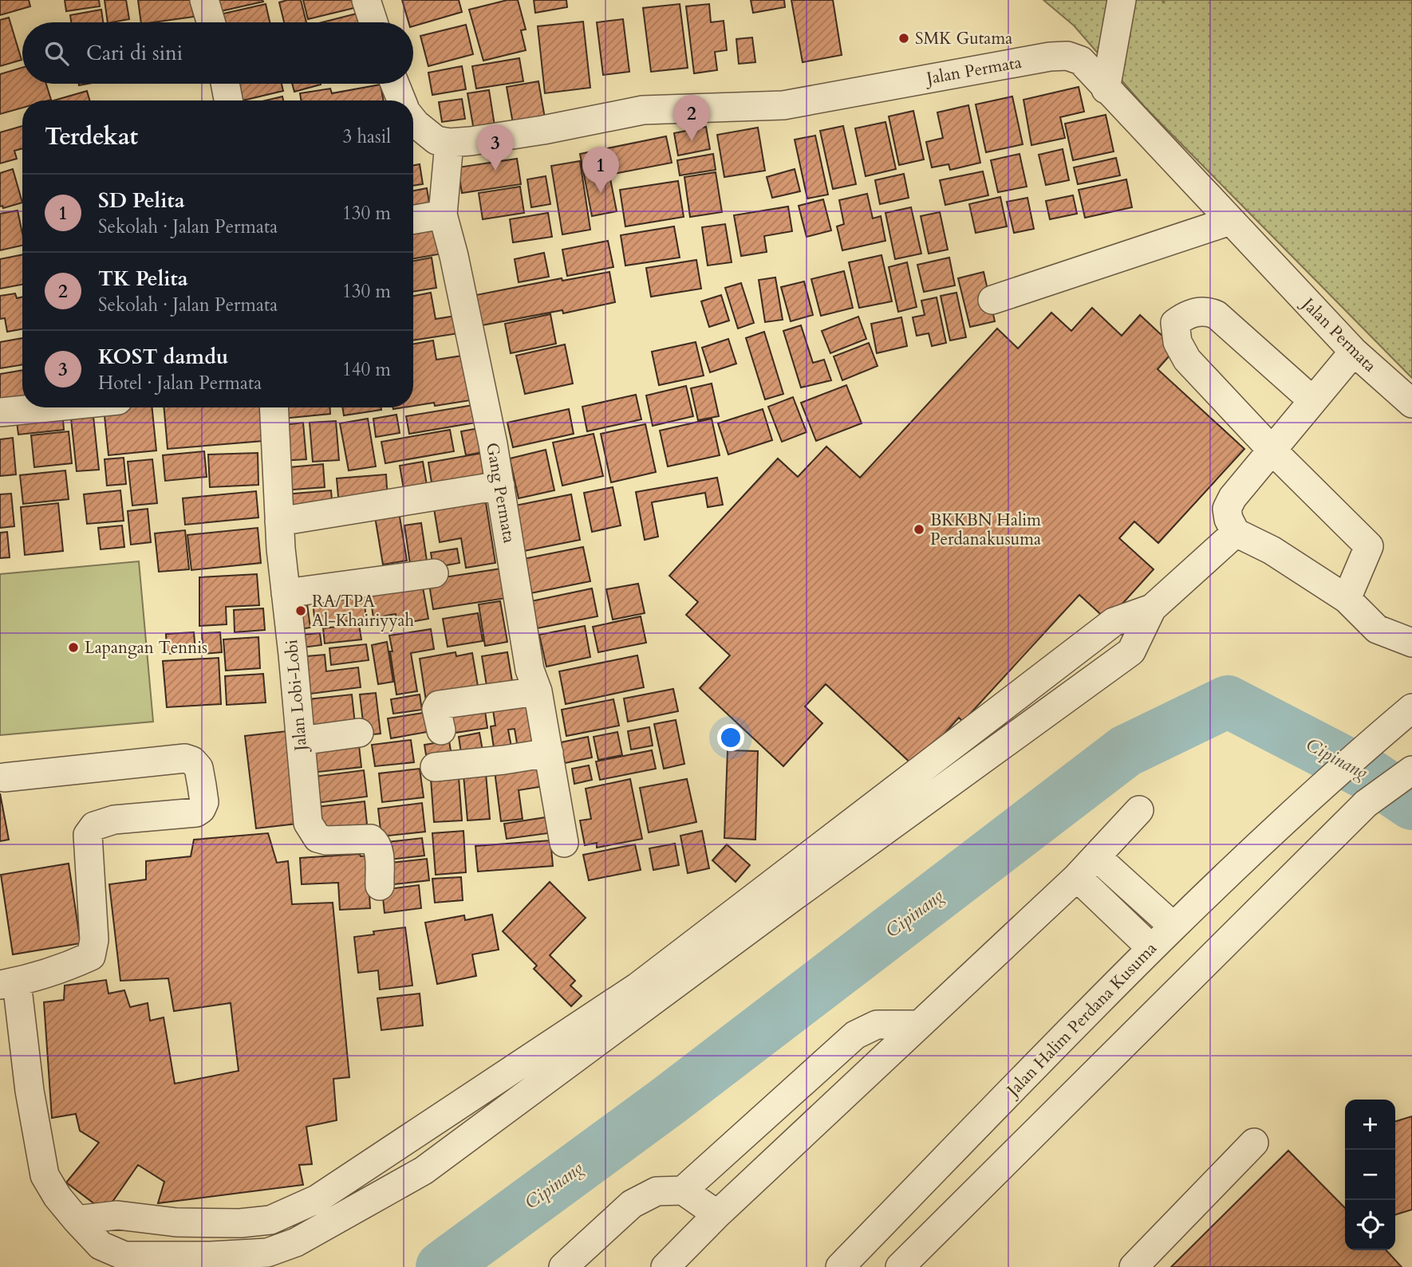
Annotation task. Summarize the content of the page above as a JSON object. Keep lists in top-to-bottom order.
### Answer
{
  "streets": {
    "street": [
      "Jalan Permata",
      "Gang Permata",
      "Jalan Lobi-Lobi",
      "Jalan Halim Perdana Kusuma"
    ]
  },
  "crossings": [
    ["Jalan Permata", "Gang Permata"]
  ],
  "water": ["Cipinang"],
  "places": [
    "SMK Gutama",
    "BKKBN Halim Perdanakusuma",
    "RA/TPA Al-Khairiyyah",
    "Lapangan Tennis"
  ],
  "page": {
    "search": "Cari di sini",
    "pins": ["2", "3", "1"],
    "heading": ["Terdekat", "3 hasil"],
    "list": [
      {
        "mark": "1",
        "name": "SD Pelita",
        "note": "Sekolah · Jalan Permata",
        "value": "130 m"
      },
      {
        "mark": "2",
        "name": "TK Pelita",
        "note": "Sekolah · Jalan Permata",
        "value": "130 m"
      },
      {
        "mark": "3",
        "name": "KOST damdu",
        "note": "Hotel · Jalan Permata",
        "value": "140 m"
      }
    ],
    "map_buttons": ["+", "−"]
  }
}
